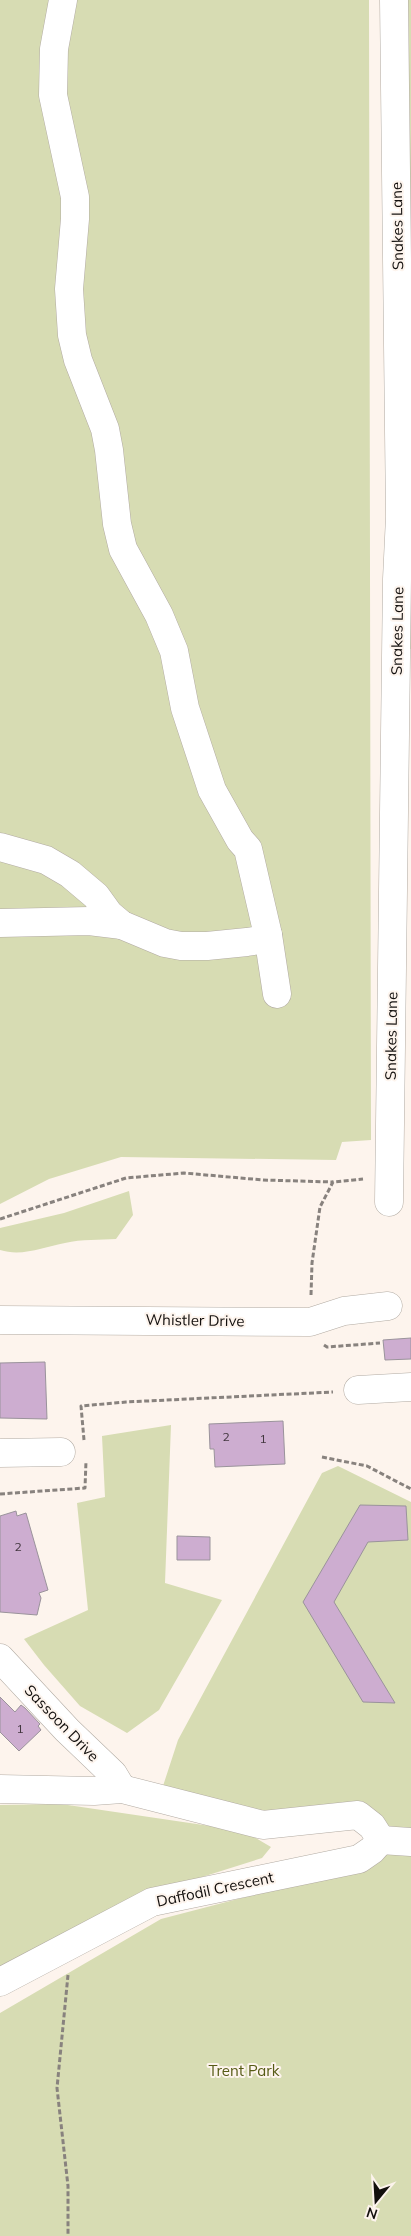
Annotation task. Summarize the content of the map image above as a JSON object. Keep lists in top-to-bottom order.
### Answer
{
  "streets": {
    "street": [
      "Snakes Lane",
      "Whistler Drive",
      "Sassoon Drive",
      "Daffodil Crescent"
    ]
  },
  "parks": ["Trent Park"],
  "house_numbers": [
    "2",
    "1",
    "2",
    "1"
  ],
  "north": "bottom"
}
